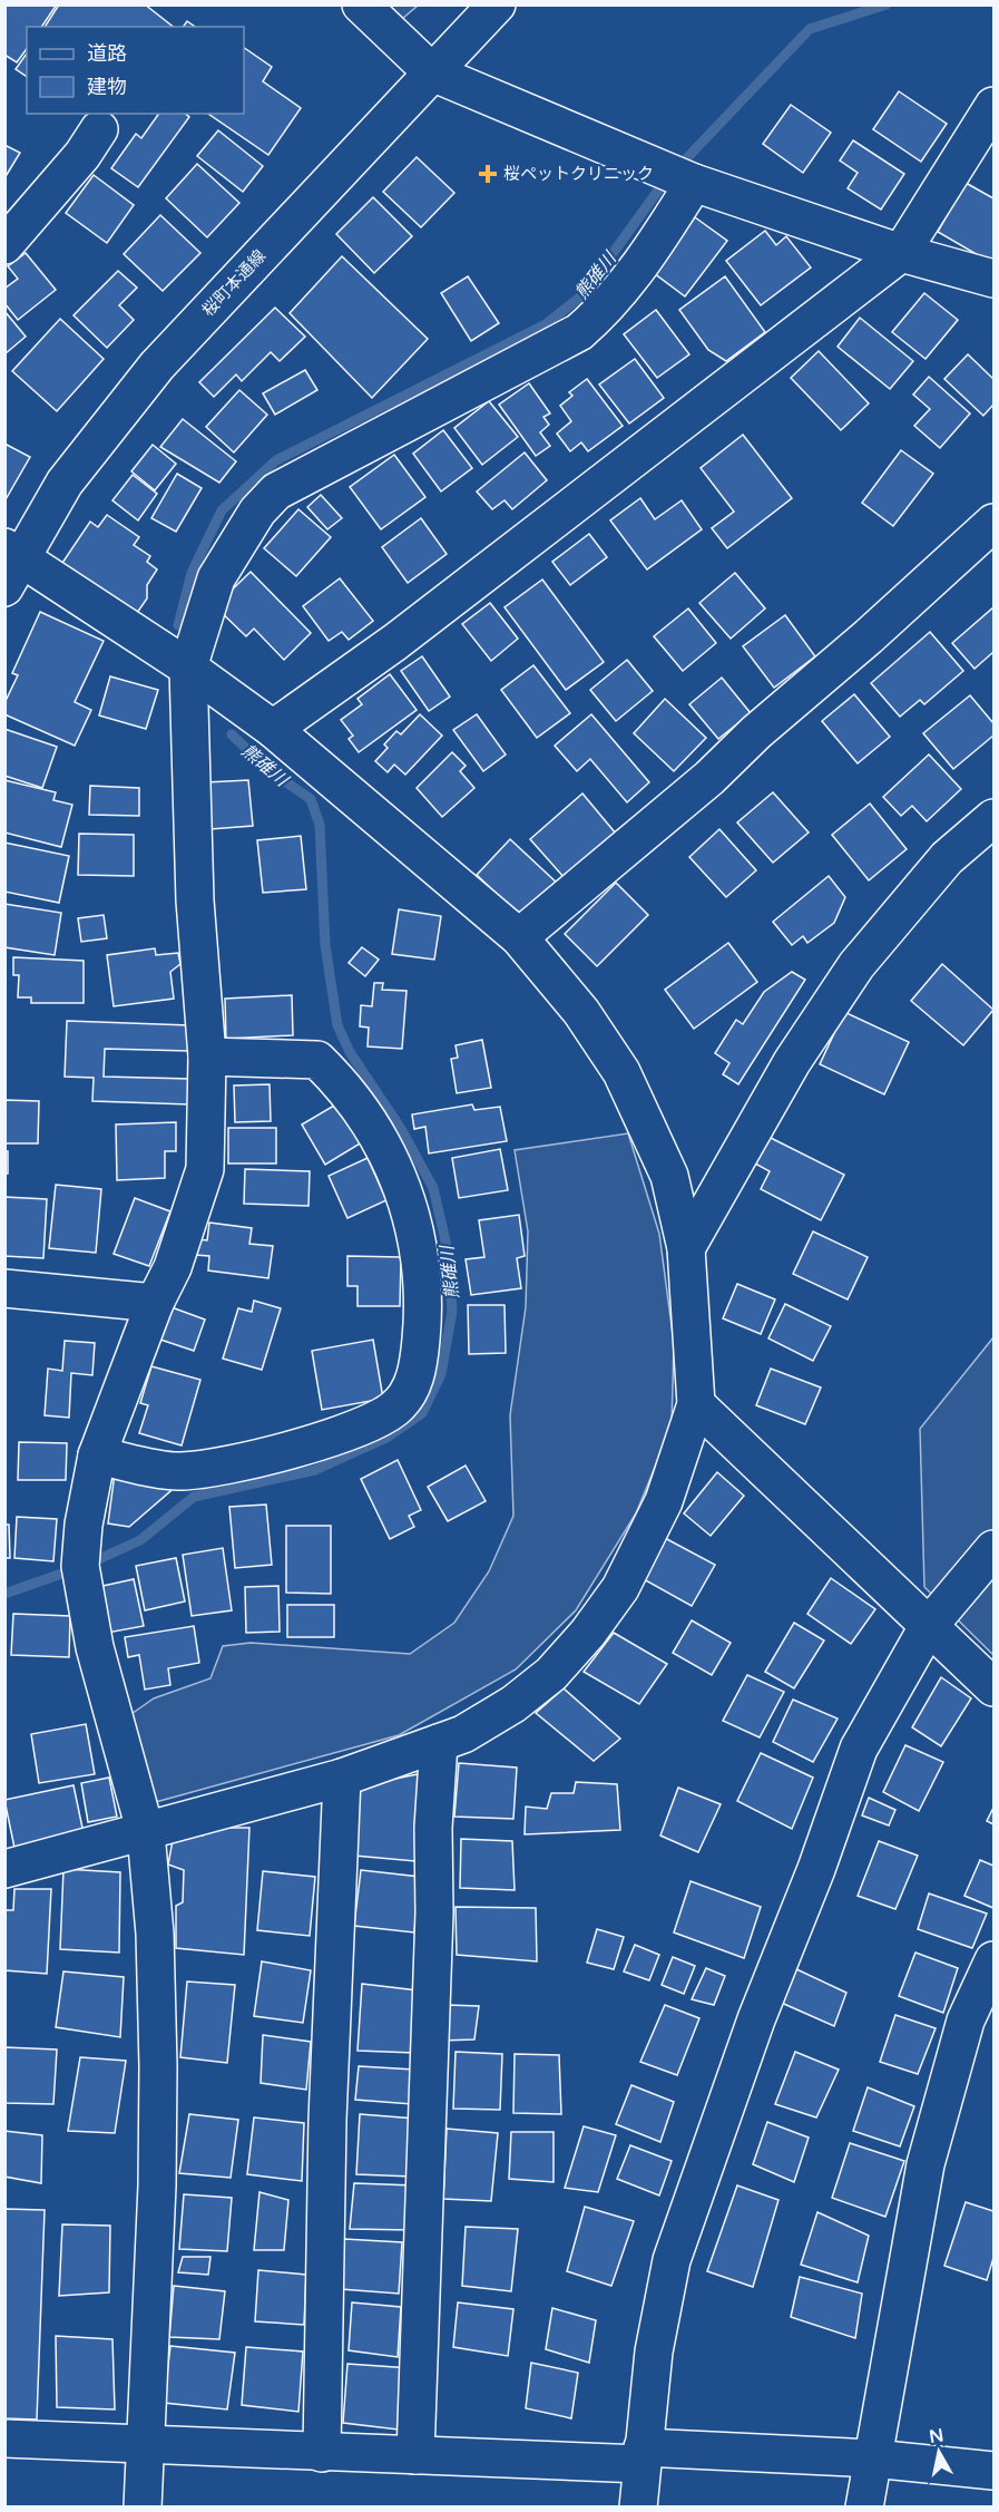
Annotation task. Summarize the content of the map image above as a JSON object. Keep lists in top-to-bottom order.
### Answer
{
  "streets": {
    "street": ["桜町本通線"]
  },
  "water": ["熊碓川"],
  "places": {
    "health": ["桜ペットクリニック"]
  },
  "legend": ["道路", "建物"],
  "north": "top"
}
